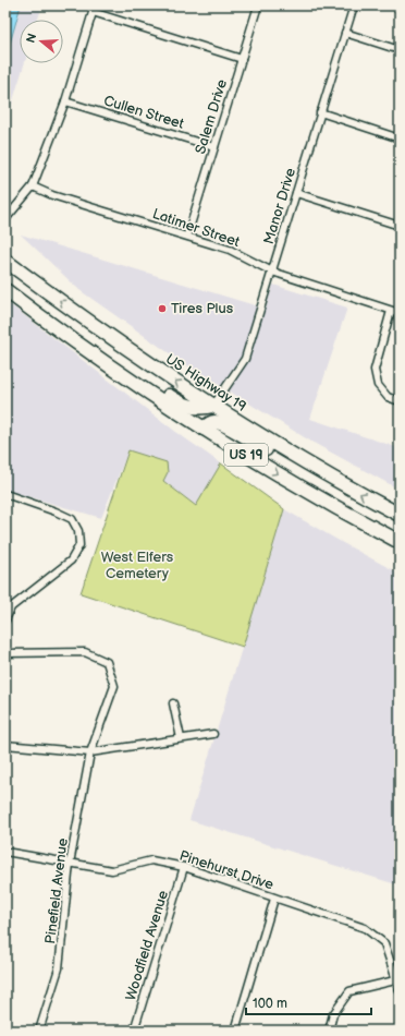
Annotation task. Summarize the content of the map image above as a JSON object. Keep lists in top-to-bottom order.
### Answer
{
  "streets": {
    "highway": ["US Highway 19", "US 19"],
    "street": [
      "Cullen Street",
      "Salem Drive",
      "Manor Drive",
      "Latimer Street",
      "Pinehurst Drive",
      "Pinefield Avenue",
      "Woodfield Avenue"
    ]
  },
  "crossings": [
    ["Cullen Street", "Salem Drive"],
    ["Salem Drive", "Latimer Street"],
    ["Manor Drive", "Latimer Street"],
    ["Manor Drive", "US Highway 19"],
    ["Pinehurst Drive", "Pinefield Avenue"],
    ["Pinehurst Drive", "Woodfield Avenue"]
  ],
  "parks": ["West Elfers Cemetery"],
  "places": ["Tires Plus"],
  "scale_bar": "100 m",
  "north": "left"
}
